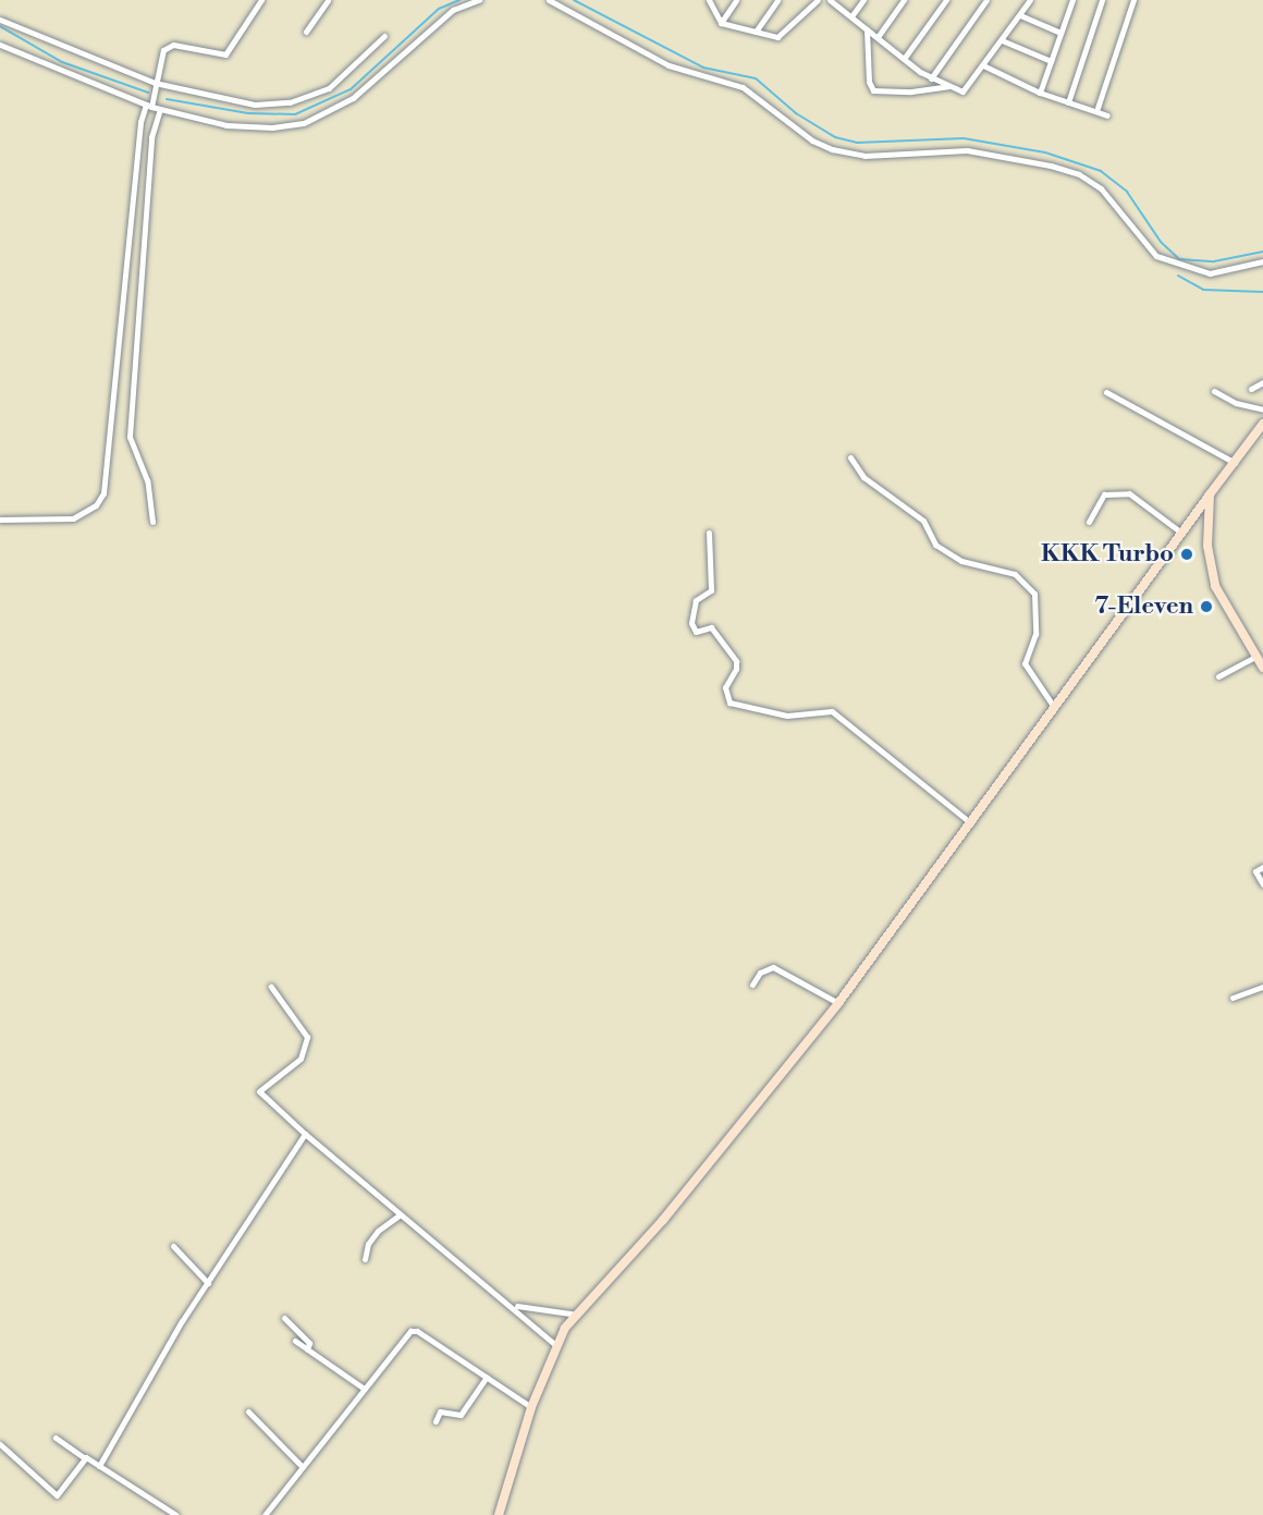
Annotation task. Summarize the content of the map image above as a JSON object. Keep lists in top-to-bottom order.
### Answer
{
  "places": ["KKK Turbo", "7-Eleven"]
}
